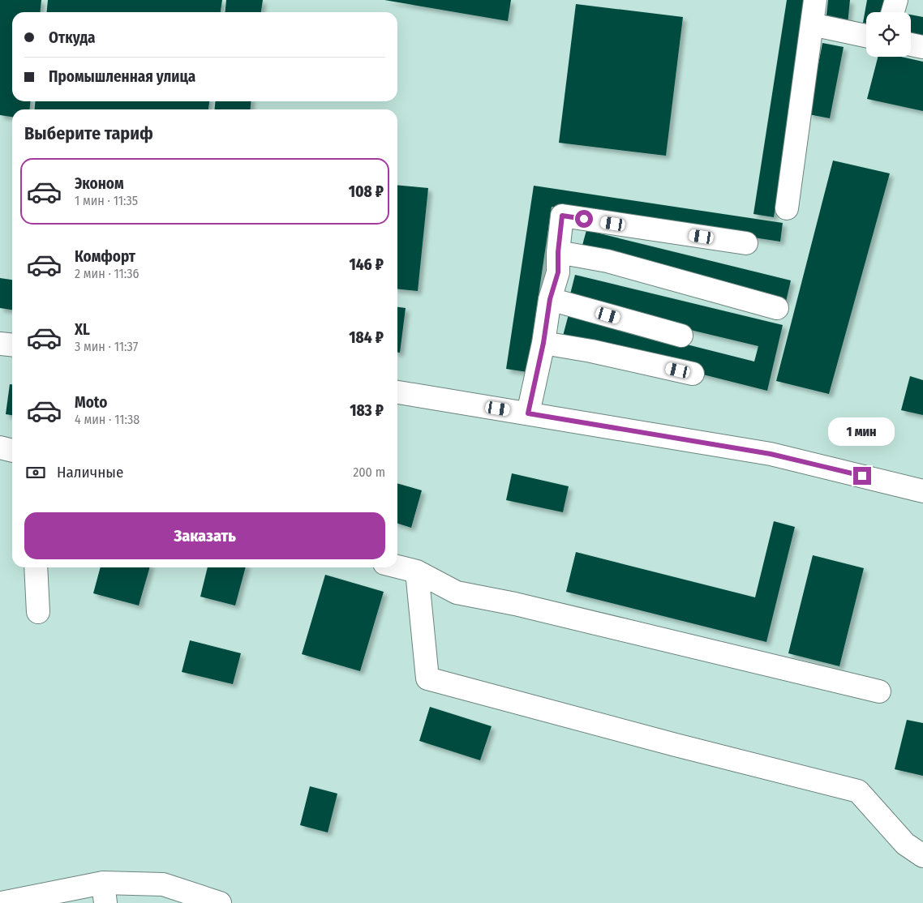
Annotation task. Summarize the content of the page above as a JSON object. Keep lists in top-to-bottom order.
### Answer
{
  "page": {
    "banner": ["Откуда", "Промышленная улица"],
    "heading": "Выберите тариф",
    "list": [
      {
        "name": "Эконом",
        "note": "1 мин · 11:35",
        "value": "108 ₽"
      },
      {
        "name": "Комфорт",
        "note": "2 мин · 11:36",
        "value": "146 ₽"
      },
      {
        "name": "XL",
        "note": "3 мин · 11:37",
        "value": "184 ₽"
      },
      {
        "name": "Moto",
        "note": "4 мин · 11:38",
        "value": "183 ₽"
      }
    ],
    "bubble": "1 мин",
    "pay": ["Наличные", "200 m"],
    "buttons": "Заказать"
  }
}
